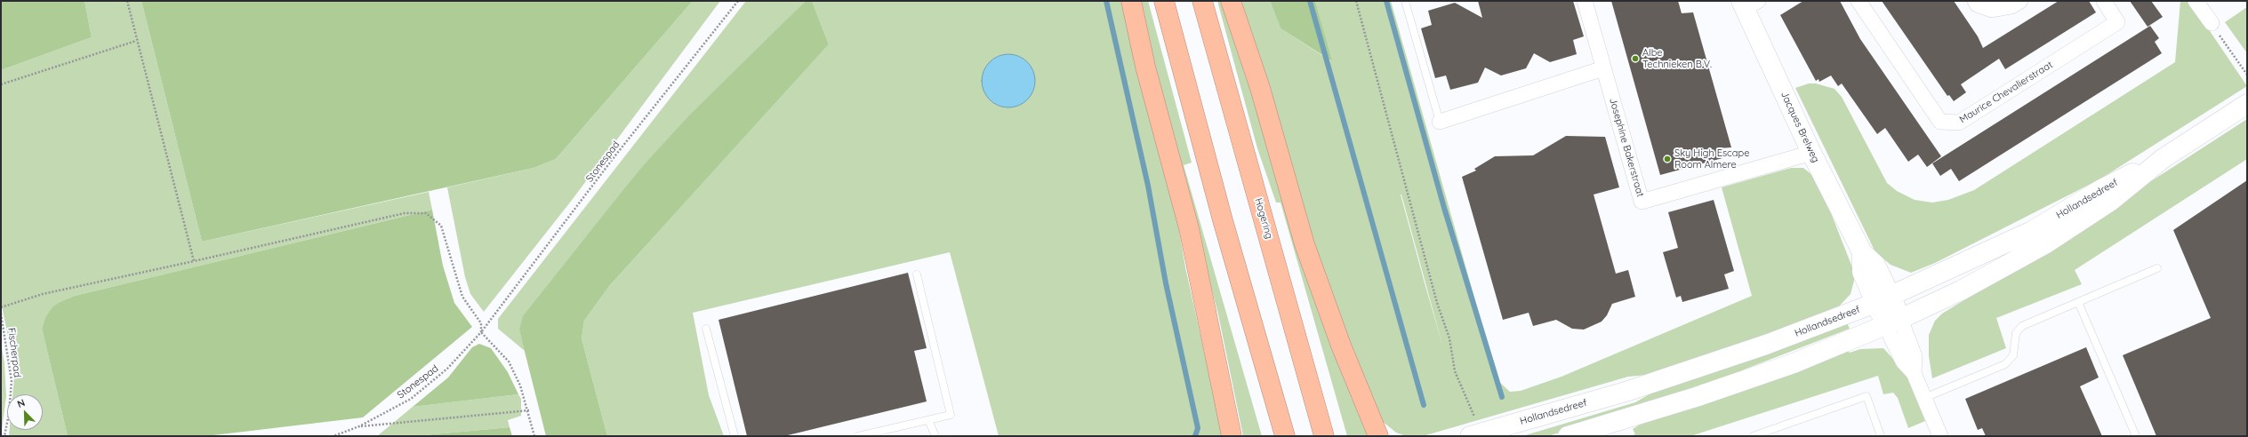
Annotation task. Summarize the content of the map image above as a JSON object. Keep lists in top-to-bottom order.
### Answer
{
  "streets": {
    "highway": ["Hogering"],
    "main road": ["Jacques Brelweg", "Hollandsedreef"],
    "street": ["Maurice Chevalierstraat", "Josephine Bakerstraat"],
    "path": ["Stonespad", "Fischerpad"]
  },
  "crossings": [
    ["Jacques Brelweg", "Josephine Bakerstraat"],
    ["Jacques Brelweg", "Hollandsedreef"]
  ],
  "places": ["Albe Technieken B.V.", "Sky High Escape Room Almere"],
  "north": "top left"
}
